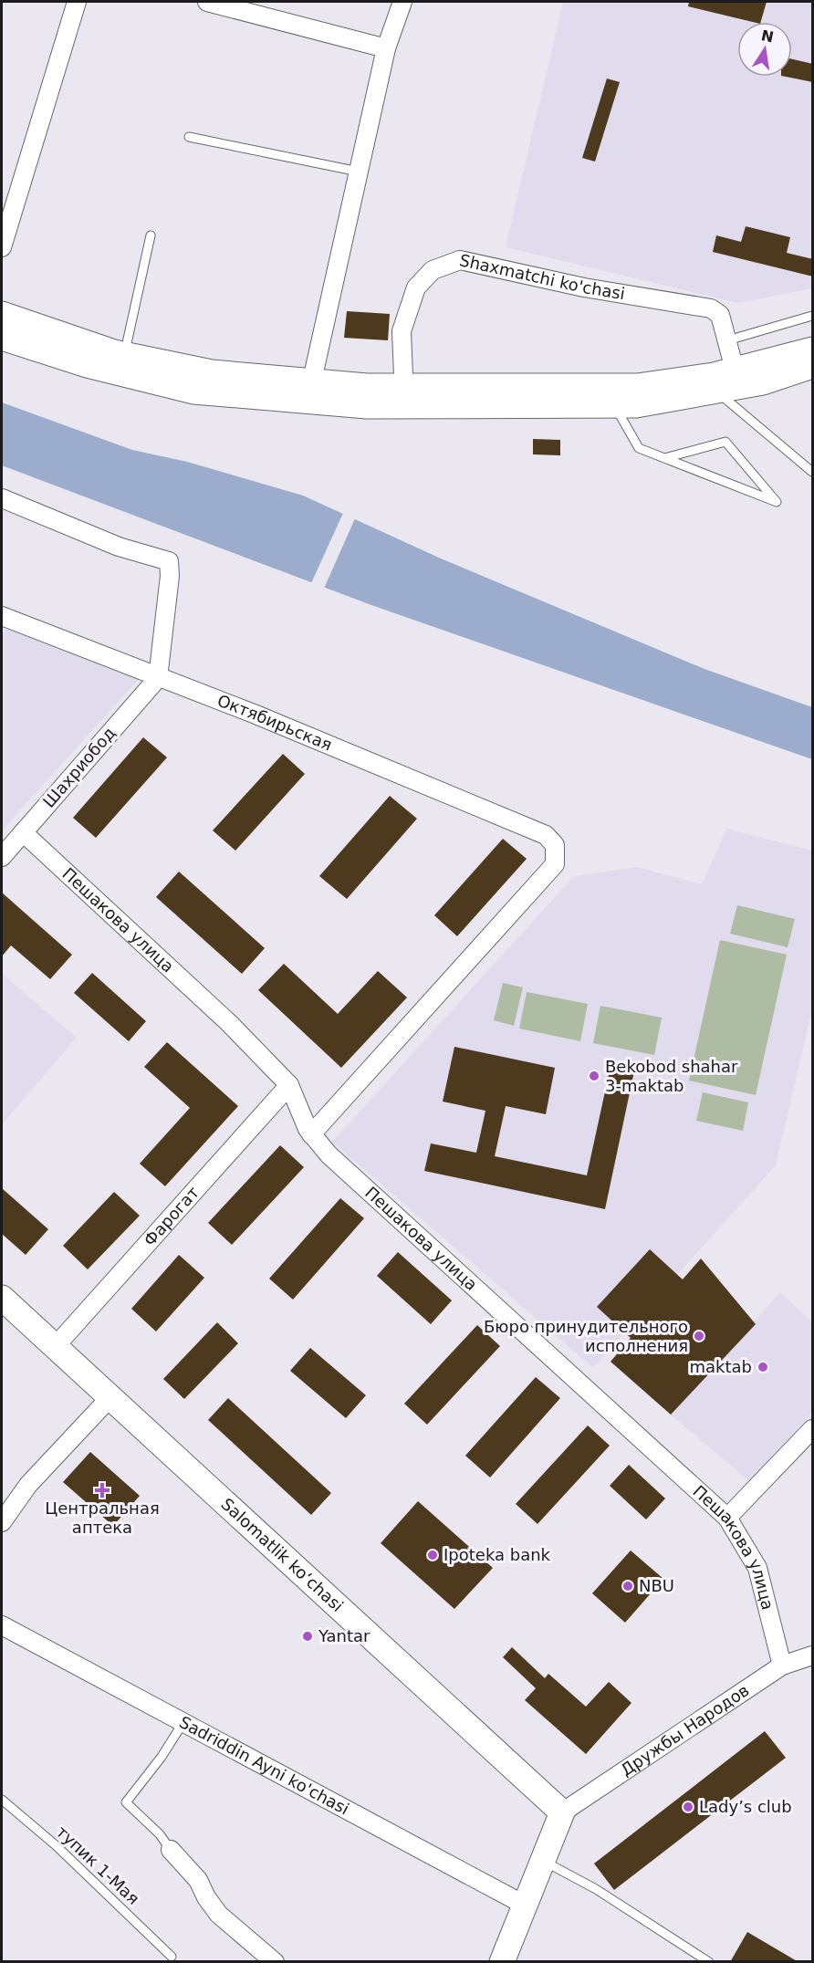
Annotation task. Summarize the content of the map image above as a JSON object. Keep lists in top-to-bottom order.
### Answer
{
  "streets": {
    "main road": ["Salomatlik ko‘chasi"],
    "street": [
      "Shaxmatchi ko'chasi",
      "Октябирьская",
      "Шахриобод",
      "Пешакова улица",
      "Фарогат",
      "Дружбы Народов",
      "Sadriddin Ayni ko'chasi"
    ],
    "lane": ["тупик 1-Мая"]
  },
  "crossings": [
    ["Октябирьская", "Шахриобод"],
    ["Октябирьская", "Пешакова улица"],
    ["Шахриобод", "Пешакова улица"],
    ["Пешакова улица", "Фарогат"],
    ["Пешакова улица", "Дружбы Народов"],
    ["Фарогат", "Salomatlik ko‘chasi"],
    ["Salomatlik ko‘chasi", "Дружбы Народов"]
  ],
  "places": {
    "other": [
      "Bekobod shahar 3-maktab",
      "Бюро принудительного исполнения",
      "maktab",
      "Ipoteka bank",
      "NBU",
      "Yantar",
      "Lady’s club"
    ],
    "health": ["Центральная аптека"]
  },
  "north": "top"
}
